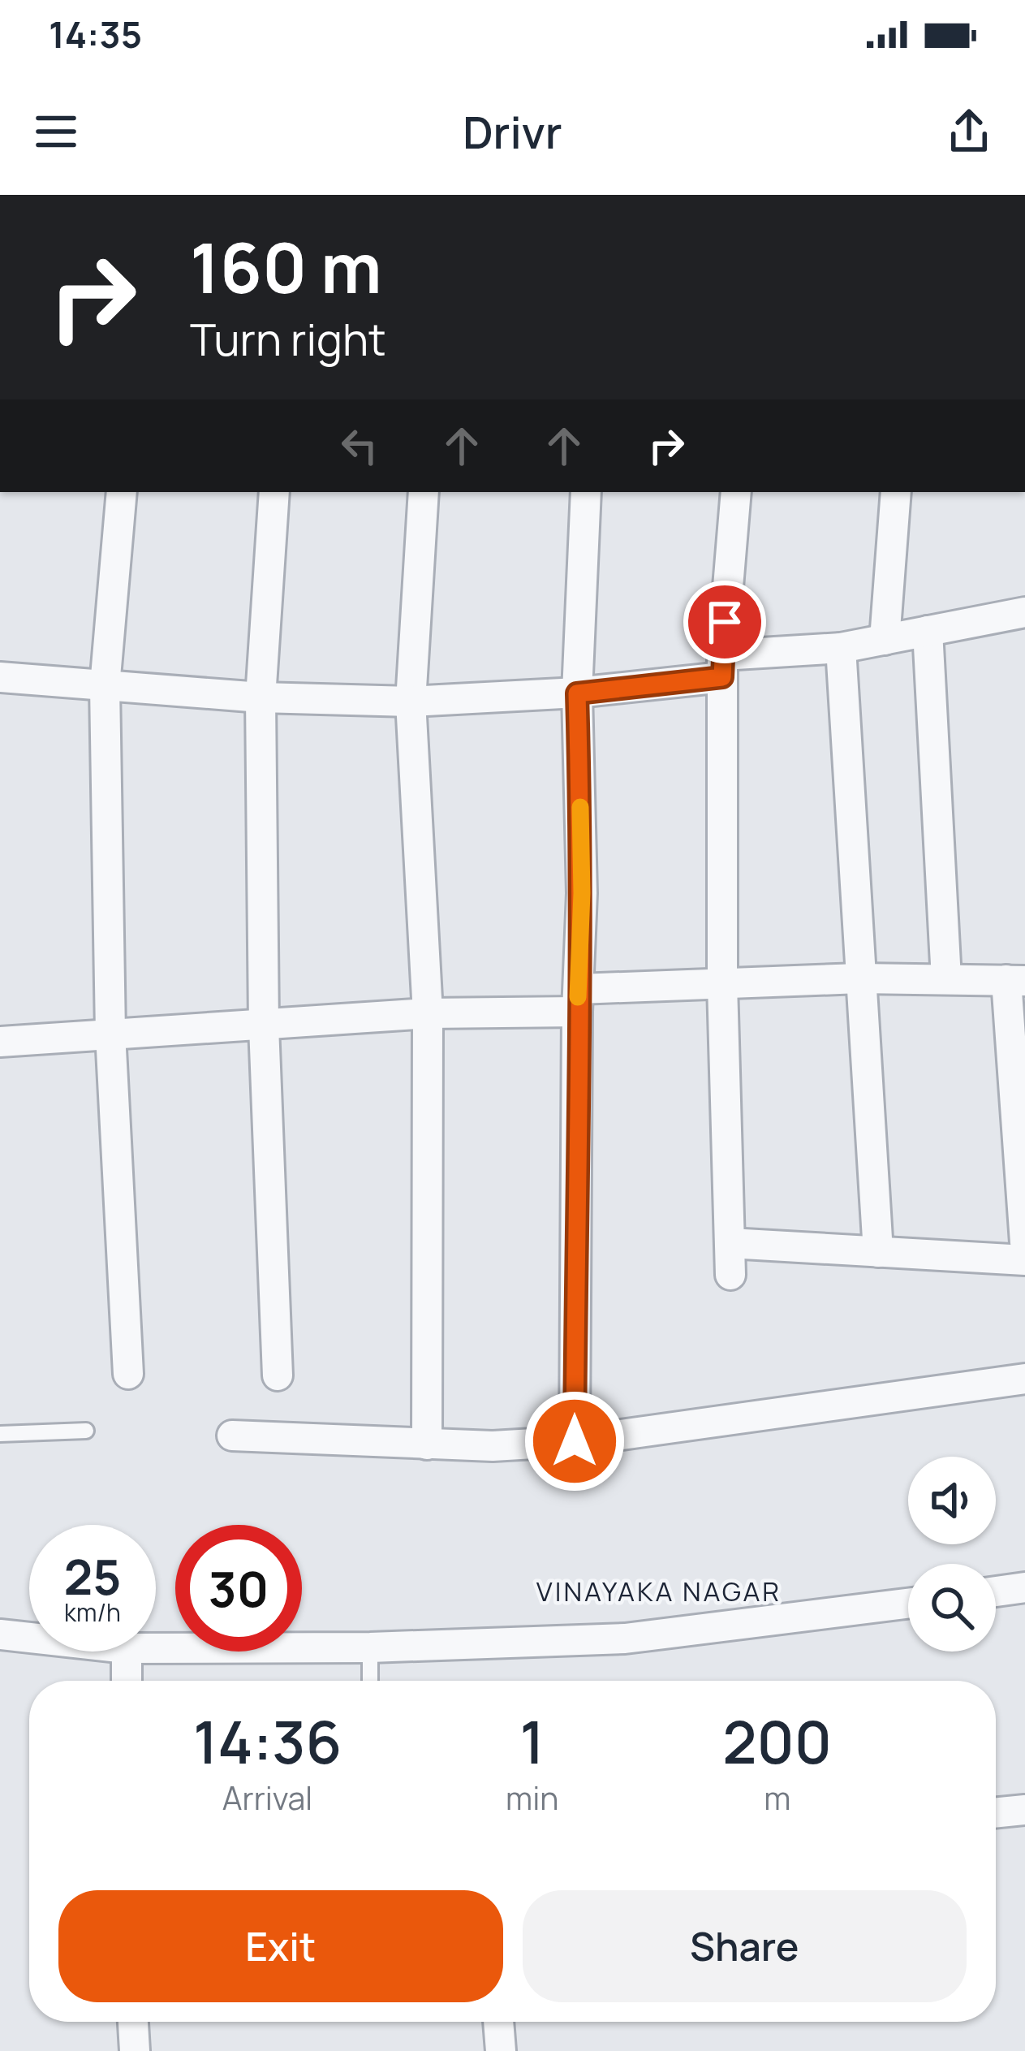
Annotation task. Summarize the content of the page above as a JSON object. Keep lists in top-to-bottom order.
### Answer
{
  "districts": ["VINAYAKA NAGAR"],
  "page": {
    "status": "14:35",
    "header": "Drivr",
    "turn": ["160 m", "Turn right"],
    "speed": "25 km/h",
    "limit": "30",
    "eta": [
      "14:36",
      "Arrival",
      "1",
      "min",
      "200",
      "m"
    ],
    "buttons": ["Exit", "Share"]
  }
}
